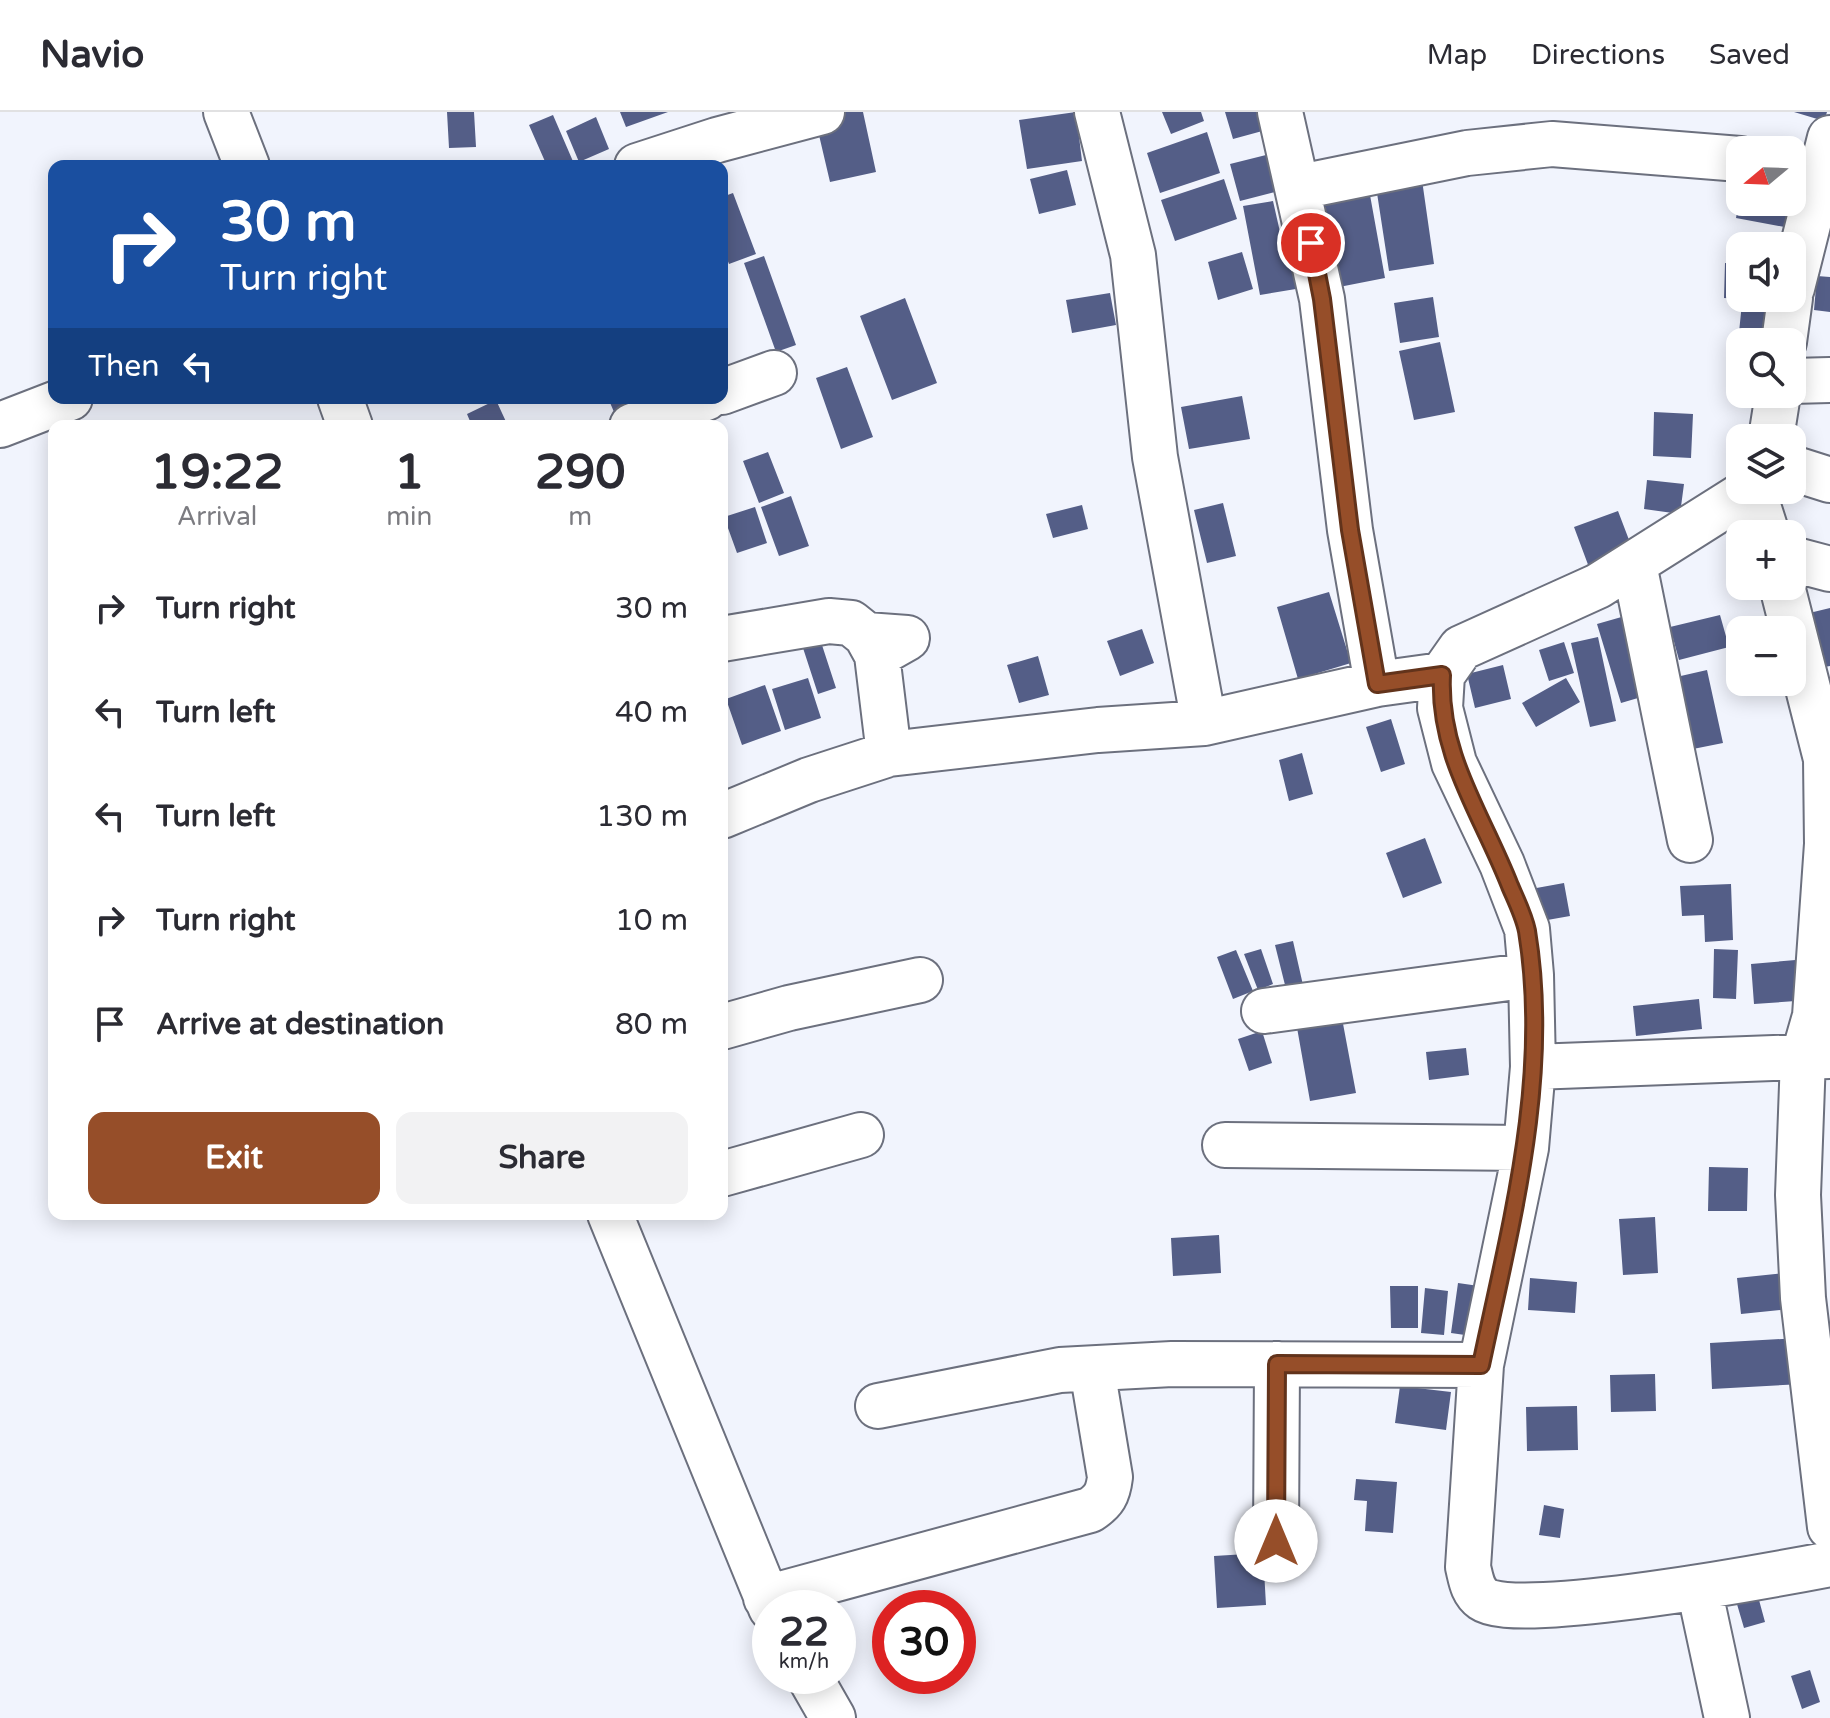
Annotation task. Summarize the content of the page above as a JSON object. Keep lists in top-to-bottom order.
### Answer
{
  "north": "left",
  "page": {
    "header": "Navio",
    "nav": ["Map", "Directions", "Saved"],
    "map_buttons": ["+", "−"],
    "turn": ["30 m", "Turn right"],
    "then": "Then",
    "eta": [
      "19:22",
      "Arrival",
      "1",
      "min",
      "290",
      "m"
    ],
    "list": [
      {
        "name": "Turn right",
        "value": "30 m"
      },
      {
        "name": "Turn left",
        "value": "40 m"
      },
      {
        "name": "Turn left",
        "value": "130 m"
      },
      {
        "name": "Turn right",
        "value": "10 m"
      },
      {
        "name": "Arrive at destination",
        "value": "80 m"
      }
    ],
    "buttons": ["Exit", "Share"],
    "speed": "22 km/h",
    "limit": "30"
  }
}
